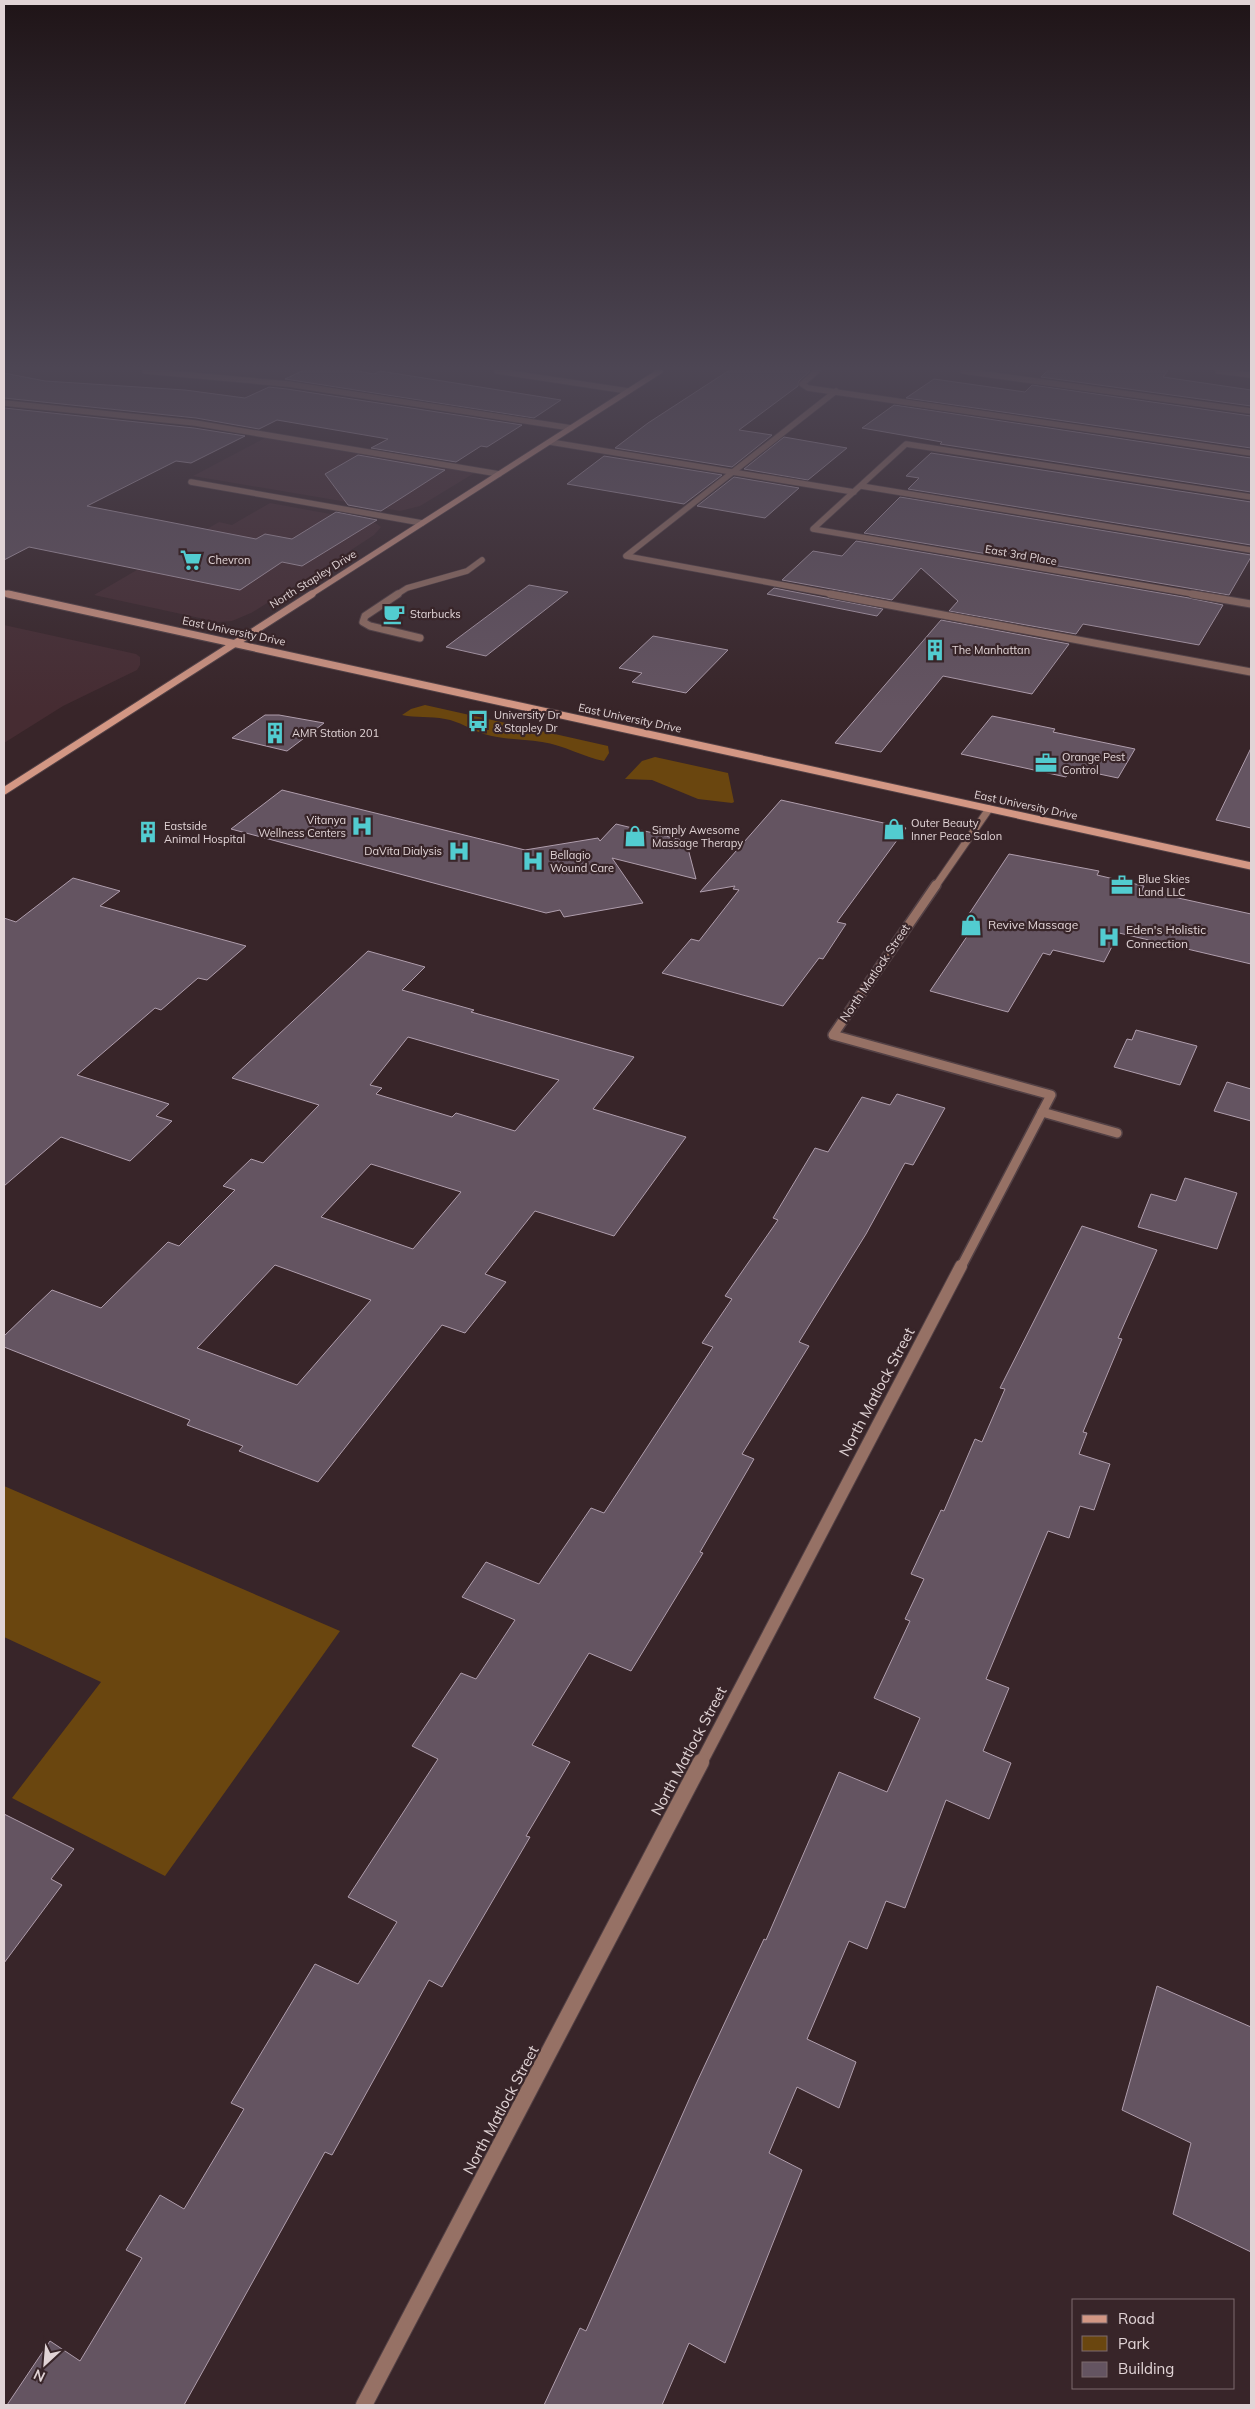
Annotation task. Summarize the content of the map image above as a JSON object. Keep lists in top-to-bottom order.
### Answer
{
  "streets": {
    "main road": ["North Stapley Drive", "East University Drive"],
    "street": ["East 3rd Place", "North Matlock Street"]
  },
  "crossings": [
    ["North Stapley Drive", "East University Drive"],
    ["East University Drive", "North Matlock Street"]
  ],
  "places": {
    "supermarket": ["Chevron"],
    "cafe": ["Starbucks"],
    "building": ["The Manhattan", "AMR Station 201", "Eastside Animal Hospital"],
    "bus stop": ["University Dr & Stapley Dr"],
    "office": ["Orange Pest Control", "Blue Skies Land LLC"],
    "hospital": [
      "Vitanya Wellness Centers",
      "DaVita Dialysis",
      "Bellagio Wound Care",
      "Eden's Holistic Connection"
    ],
    "shop": ["Outer Beauty Inner Peace Salon", "Simply Awesome Massage Therapy", "Revive Massage"]
  },
  "legend": ["Road", "Park", "Building"],
  "north": "bottom left"
}
